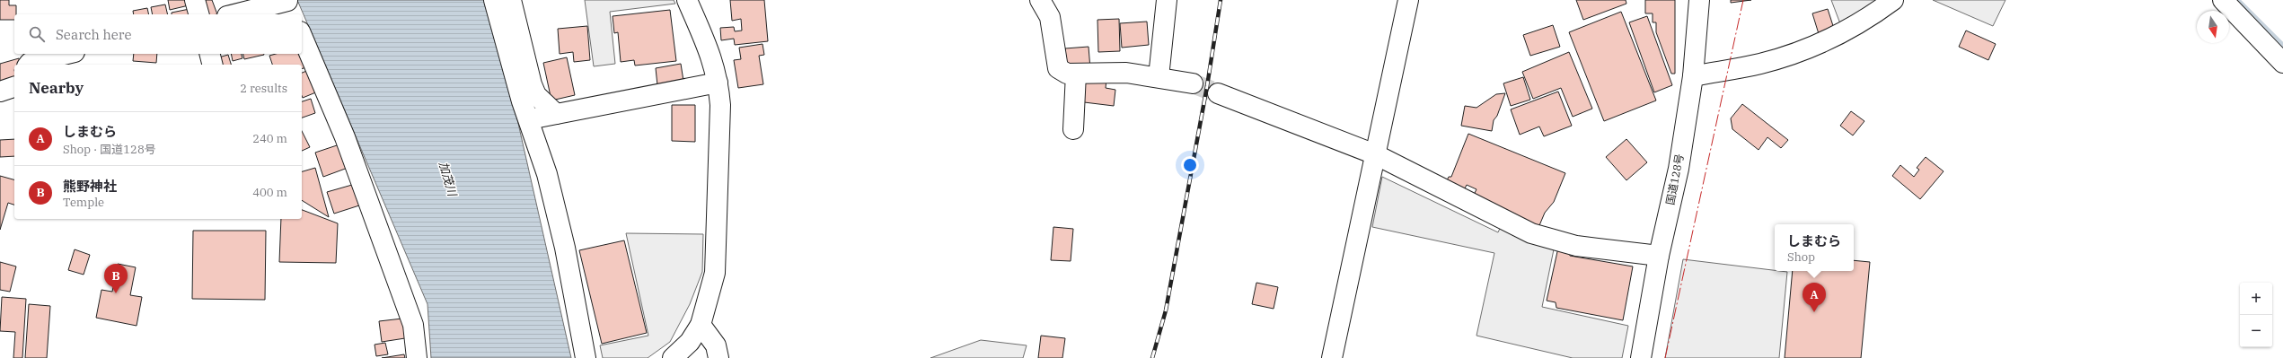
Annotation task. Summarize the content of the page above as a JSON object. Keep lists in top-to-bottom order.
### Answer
{
  "streets": {
    "main road": ["国道128号"]
  },
  "water": ["加茂川"],
  "north": "bottom",
  "page": {
    "search": "Search here",
    "heading": ["Nearby", "2 results"],
    "list": [
      {
        "mark": "A",
        "name": "しまむら",
        "note": "Shop · 国道128号",
        "value": "240 m"
      },
      {
        "mark": "B",
        "name": "熊野神社",
        "note": "Temple",
        "value": "400 m"
      }
    ],
    "popup": ["しまむら", "Shop"],
    "pins": ["B", "A"],
    "map_buttons": ["+", "−"]
  }
}
